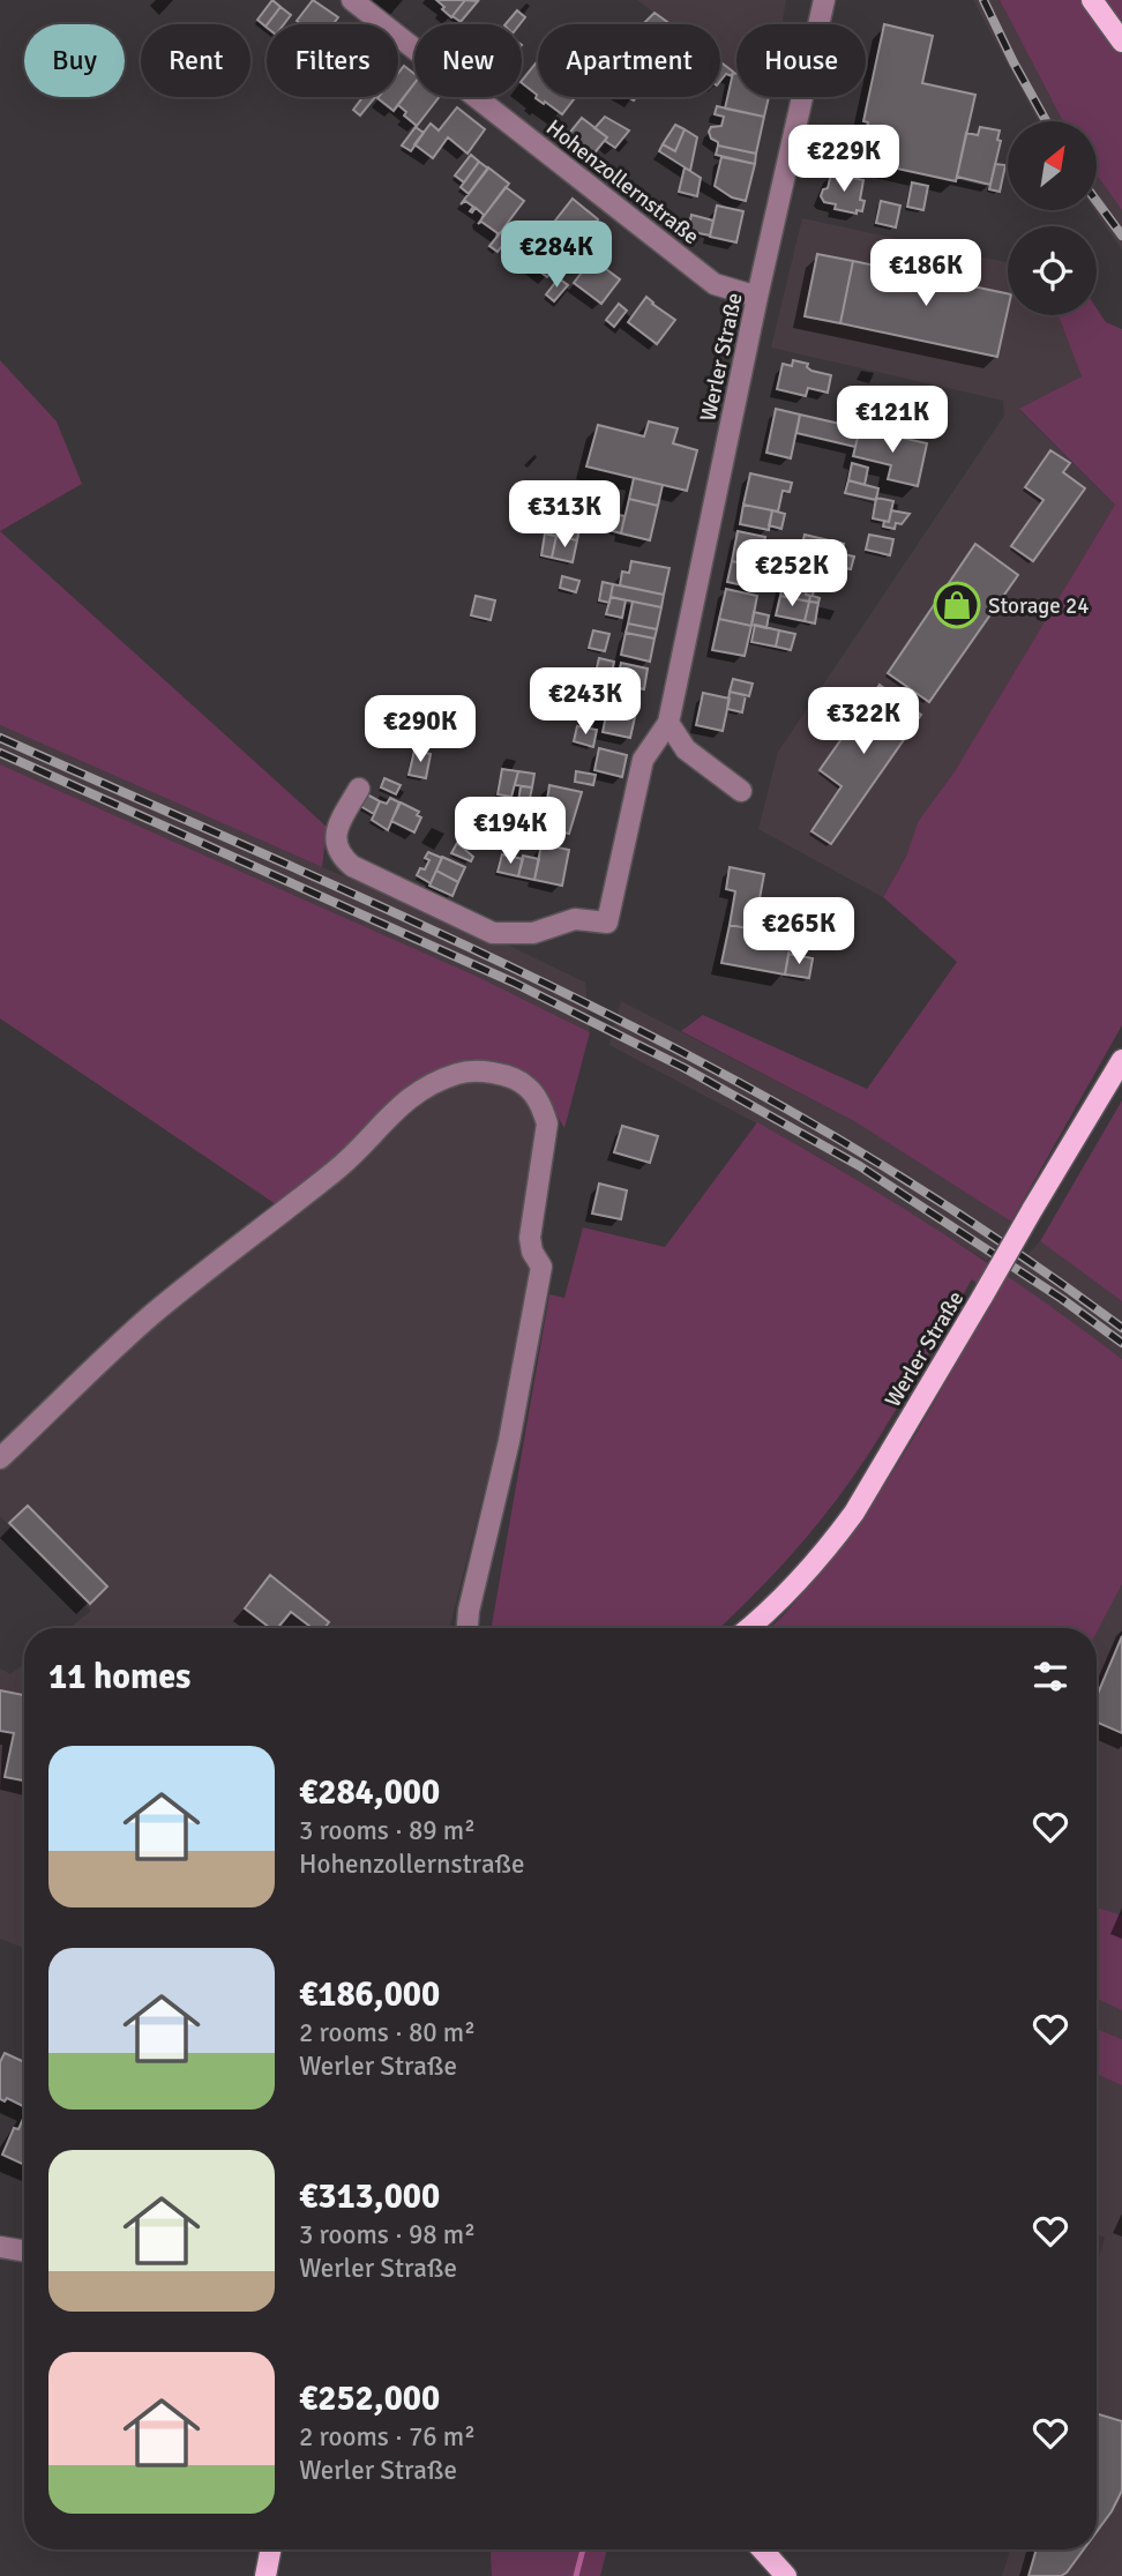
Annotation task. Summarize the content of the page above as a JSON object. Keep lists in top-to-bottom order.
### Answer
{
  "streets": {
    "main road": ["Werler Straße"],
    "street": ["Hohenzollernstraße"]
  },
  "crossings": [
    ["Hohenzollernstraße", "Werler Straße"]
  ],
  "places": {
    "shop": ["Storage 24"]
  },
  "north": "top right",
  "page": {
    "chip": [
      "Buy",
      "Rent",
      "Filters",
      "New",
      "Apartment",
      "House"
    ],
    "price": [
      "€229K",
      "€284K",
      "€186K",
      "€121K",
      "€313K",
      "€252K",
      "€243K",
      "€322K",
      "€290K",
      "€194K",
      "€265K"
    ],
    "heading": "11 homes",
    "list": [
      {
        "name": "€284,000",
        "note": "3 rooms · 89 m² · Hohenzollernstraße"
      },
      {
        "name": "€186,000",
        "note": "2 rooms · 80 m² · Werler Straße"
      },
      {
        "name": "€313,000",
        "note": "3 rooms · 98 m² · Werler Straße"
      },
      {
        "name": "€252,000",
        "note": "2 rooms · 76 m² · Werler Straße"
      }
    ]
  }
}
